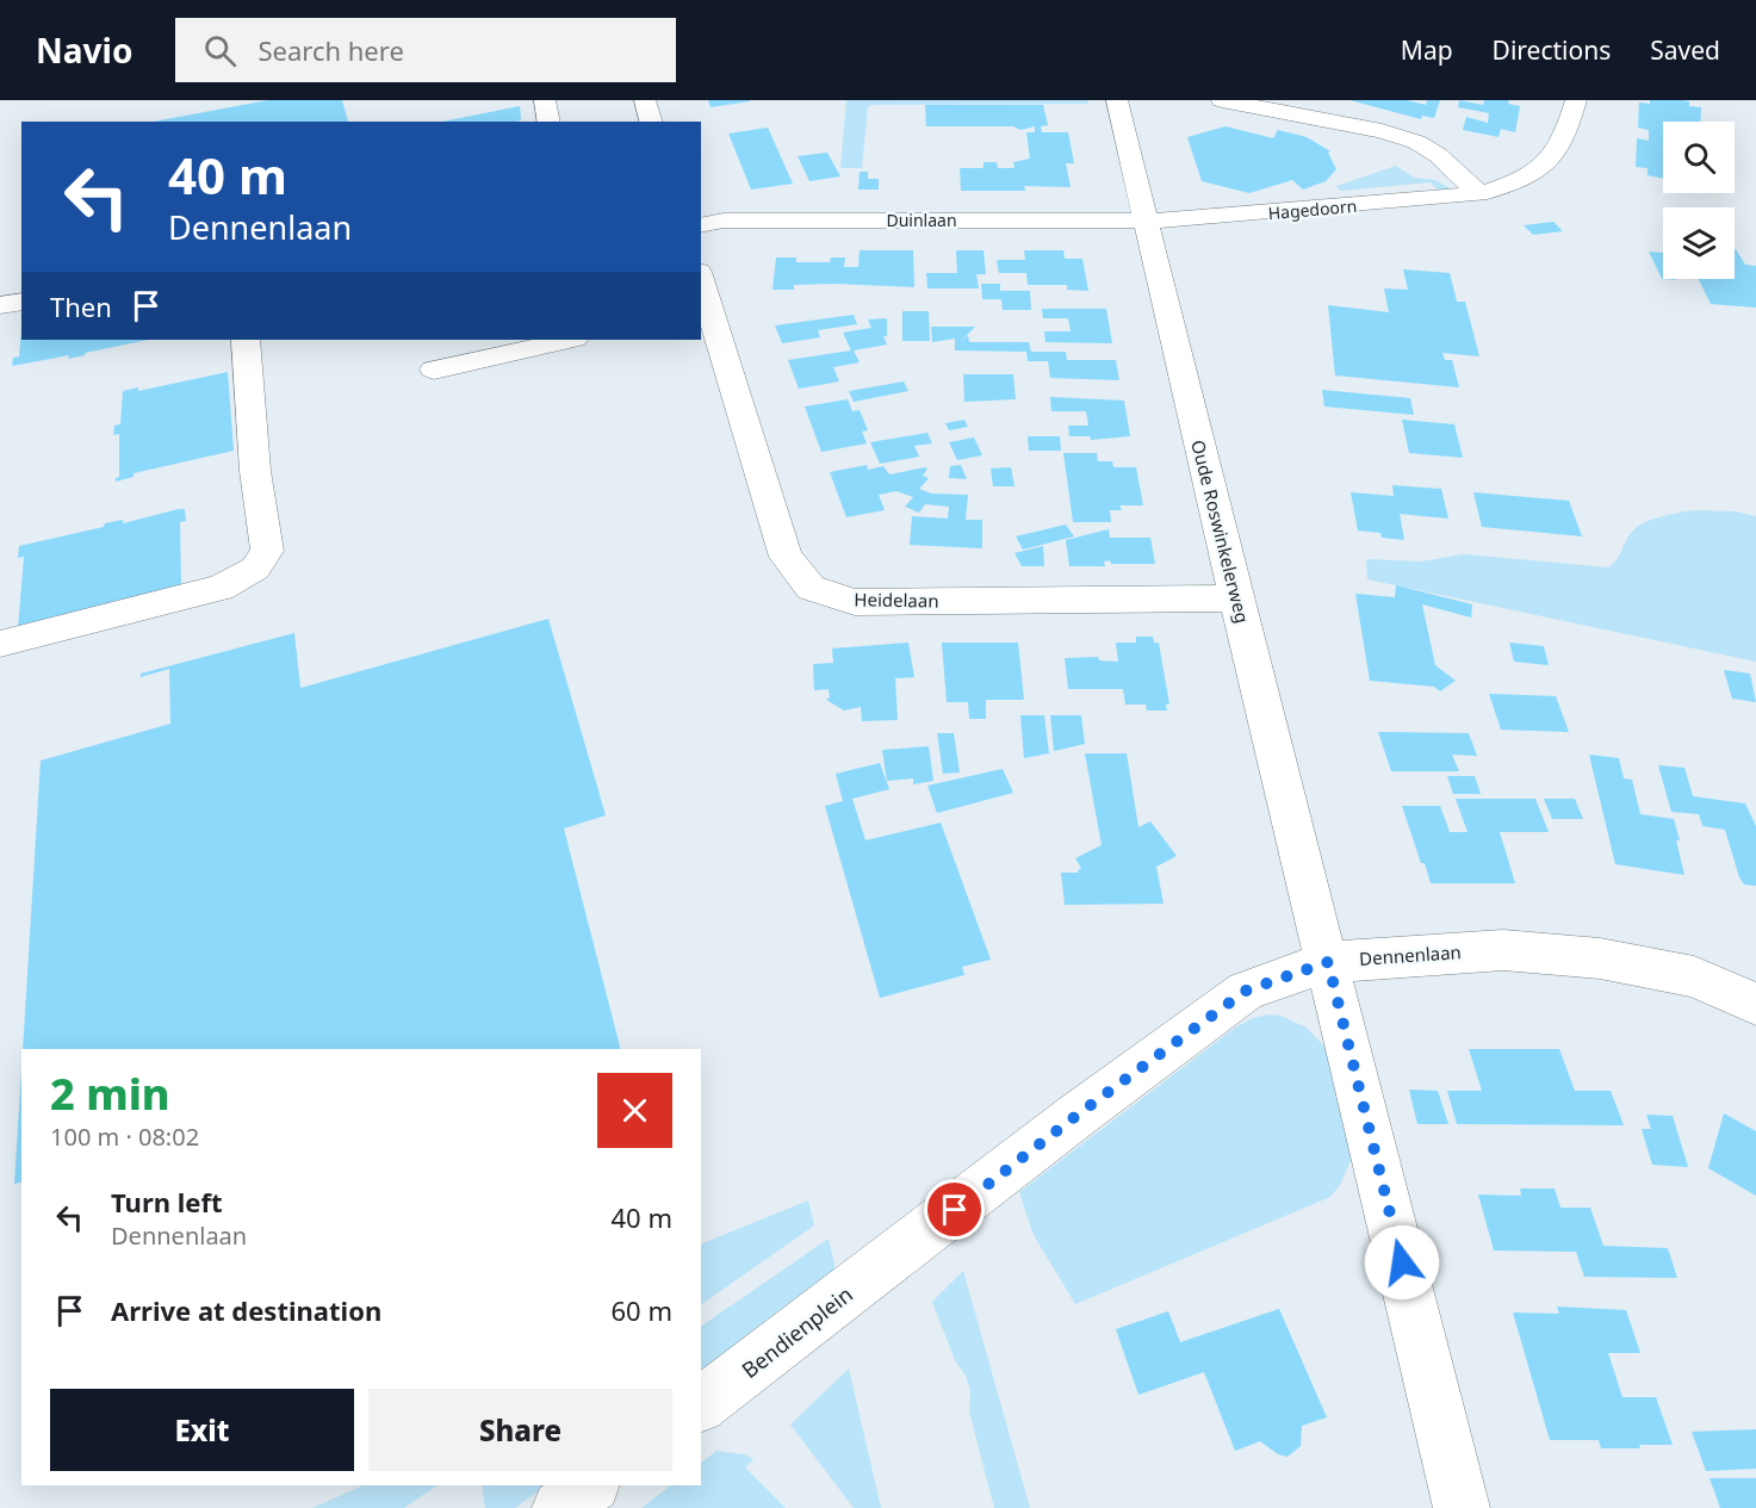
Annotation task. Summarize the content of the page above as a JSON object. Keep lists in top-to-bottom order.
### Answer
{
  "streets": {
    "street": [
      "Hagedoorn",
      "Duinlaan",
      "Oude Roswinkelerweg",
      "Heidelaan",
      "Dennenlaan",
      "Bendienplein"
    ]
  },
  "crossings": [
    ["Hagedoorn", "Duinlaan"],
    ["Hagedoorn", "Oude Roswinkelerweg"],
    ["Duinlaan", "Oude Roswinkelerweg"],
    ["Oude Roswinkelerweg", "Heidelaan"],
    ["Oude Roswinkelerweg", "Dennenlaan"],
    ["Dennenlaan", "Bendienplein"]
  ],
  "page": {
    "header": "Navio",
    "search": "Search here",
    "nav": ["Map", "Directions", "Saved"],
    "turn": ["40 m", "Dennenlaan"],
    "then": "Then",
    "heading": ["2 min", "100 m · 08:02"],
    "list": [
      {
        "name": "Turn left",
        "note": "Dennenlaan",
        "value": "40 m"
      },
      {
        "name": "Arrive at destination",
        "value": "60 m"
      }
    ],
    "buttons": ["Exit", "Share"]
  }
}
